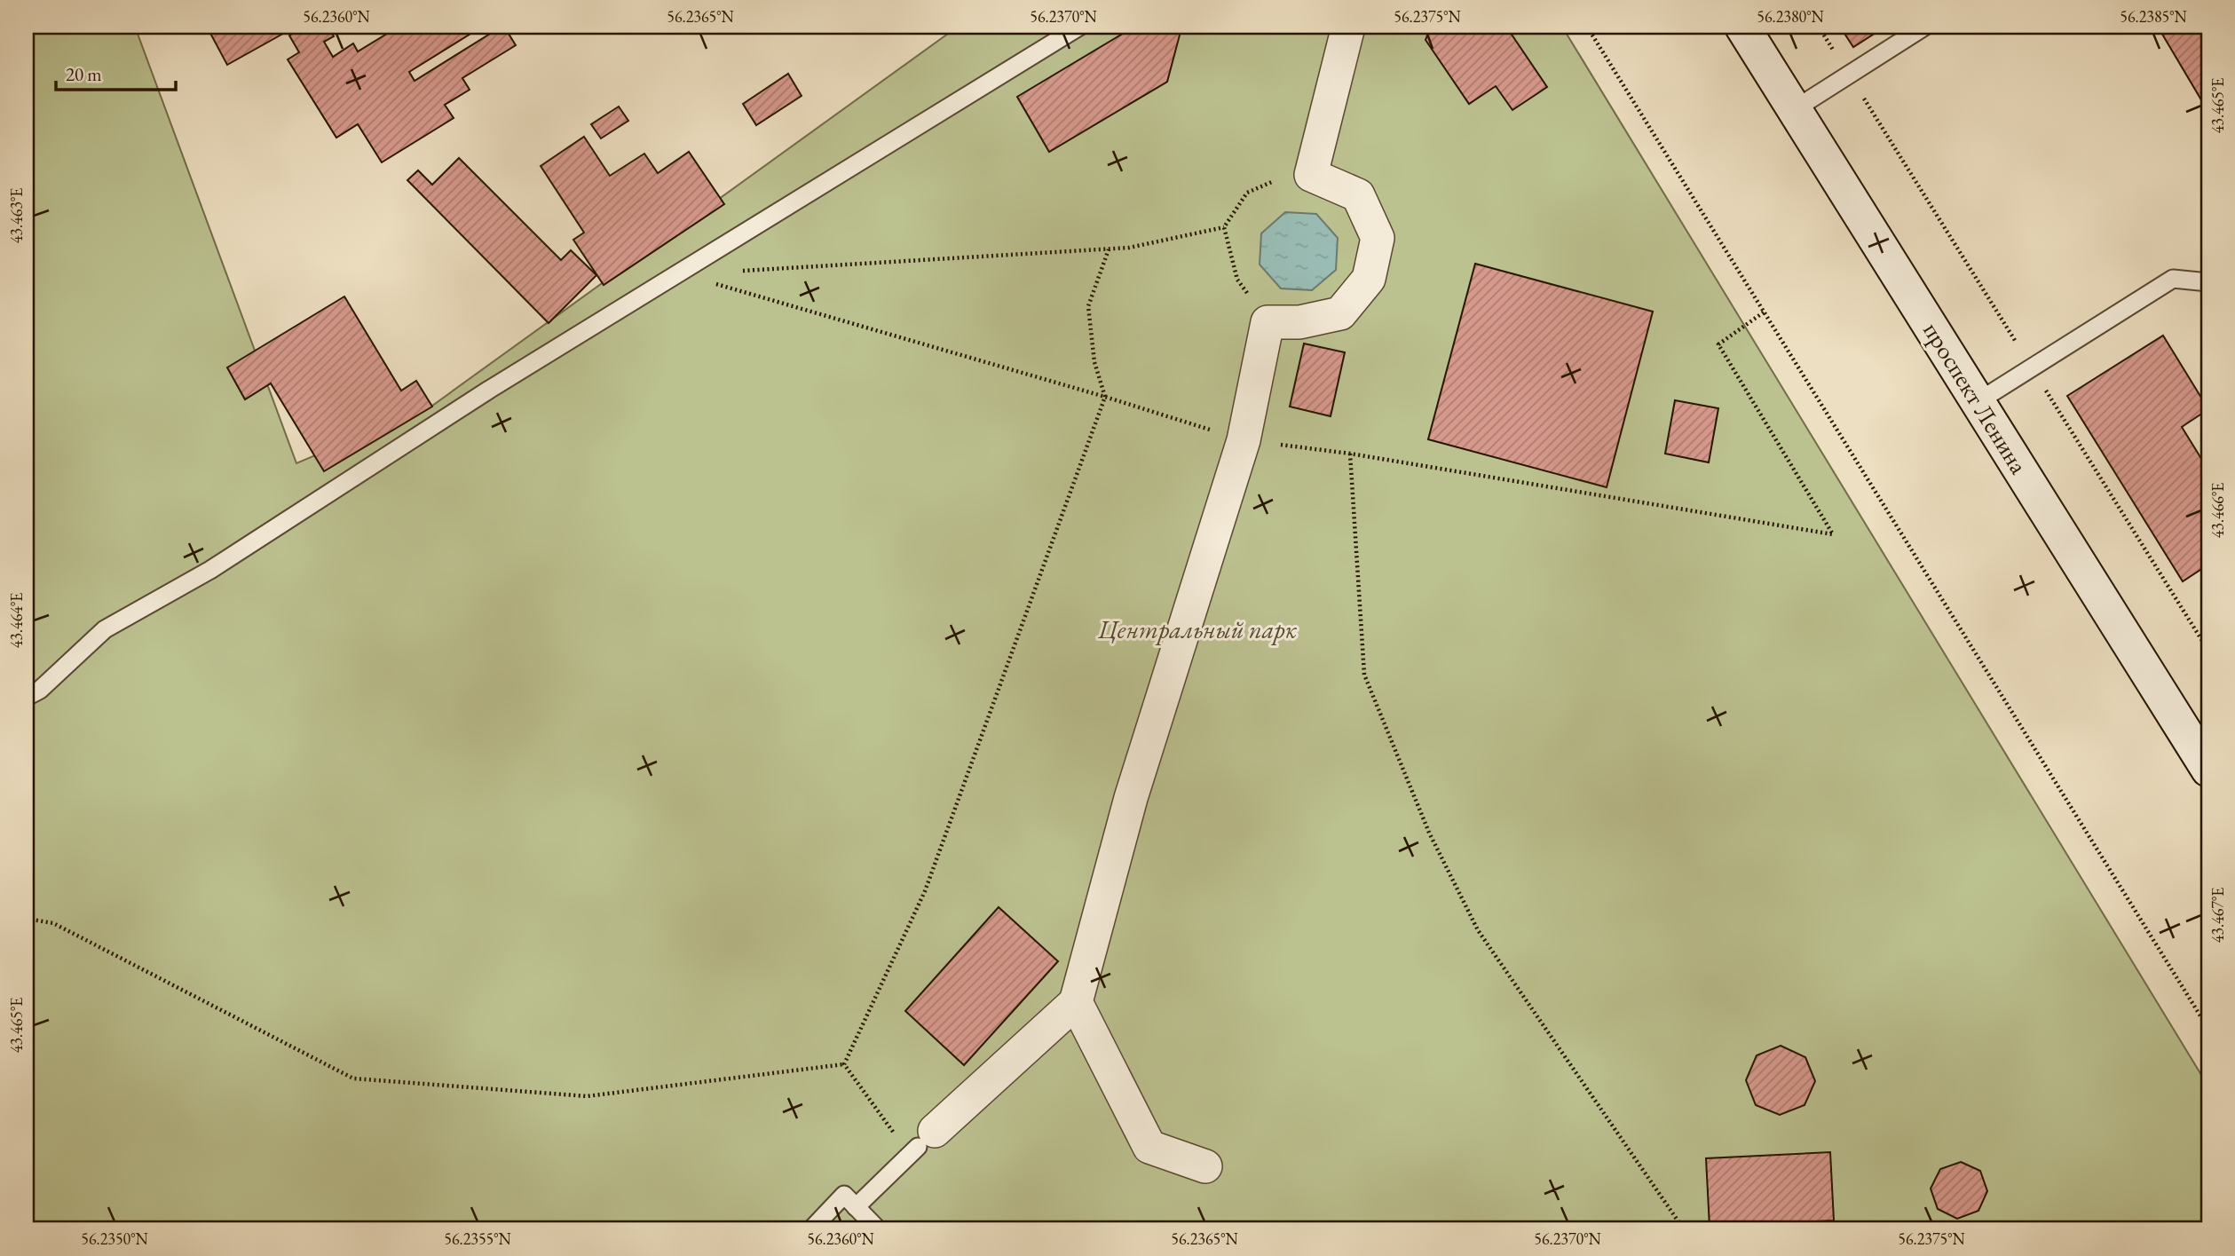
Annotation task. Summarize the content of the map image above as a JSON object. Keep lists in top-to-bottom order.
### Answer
{
  "streets": {
    "main road": ["проспект Ленина"]
  },
  "parks": ["Центральный парк"],
  "scale_bar": "20 m",
  "coordinates": [
    "56.2360°N",
    "56.2365°N",
    "56.2370°N",
    "56.2375°N",
    "56.2380°N",
    "56.2385°N",
    "43.465°E",
    "43.463°E",
    "43.466°E",
    "43.464°E",
    "43.467°E",
    "56.2350°N",
    "56.2355°N"
  ]
}
